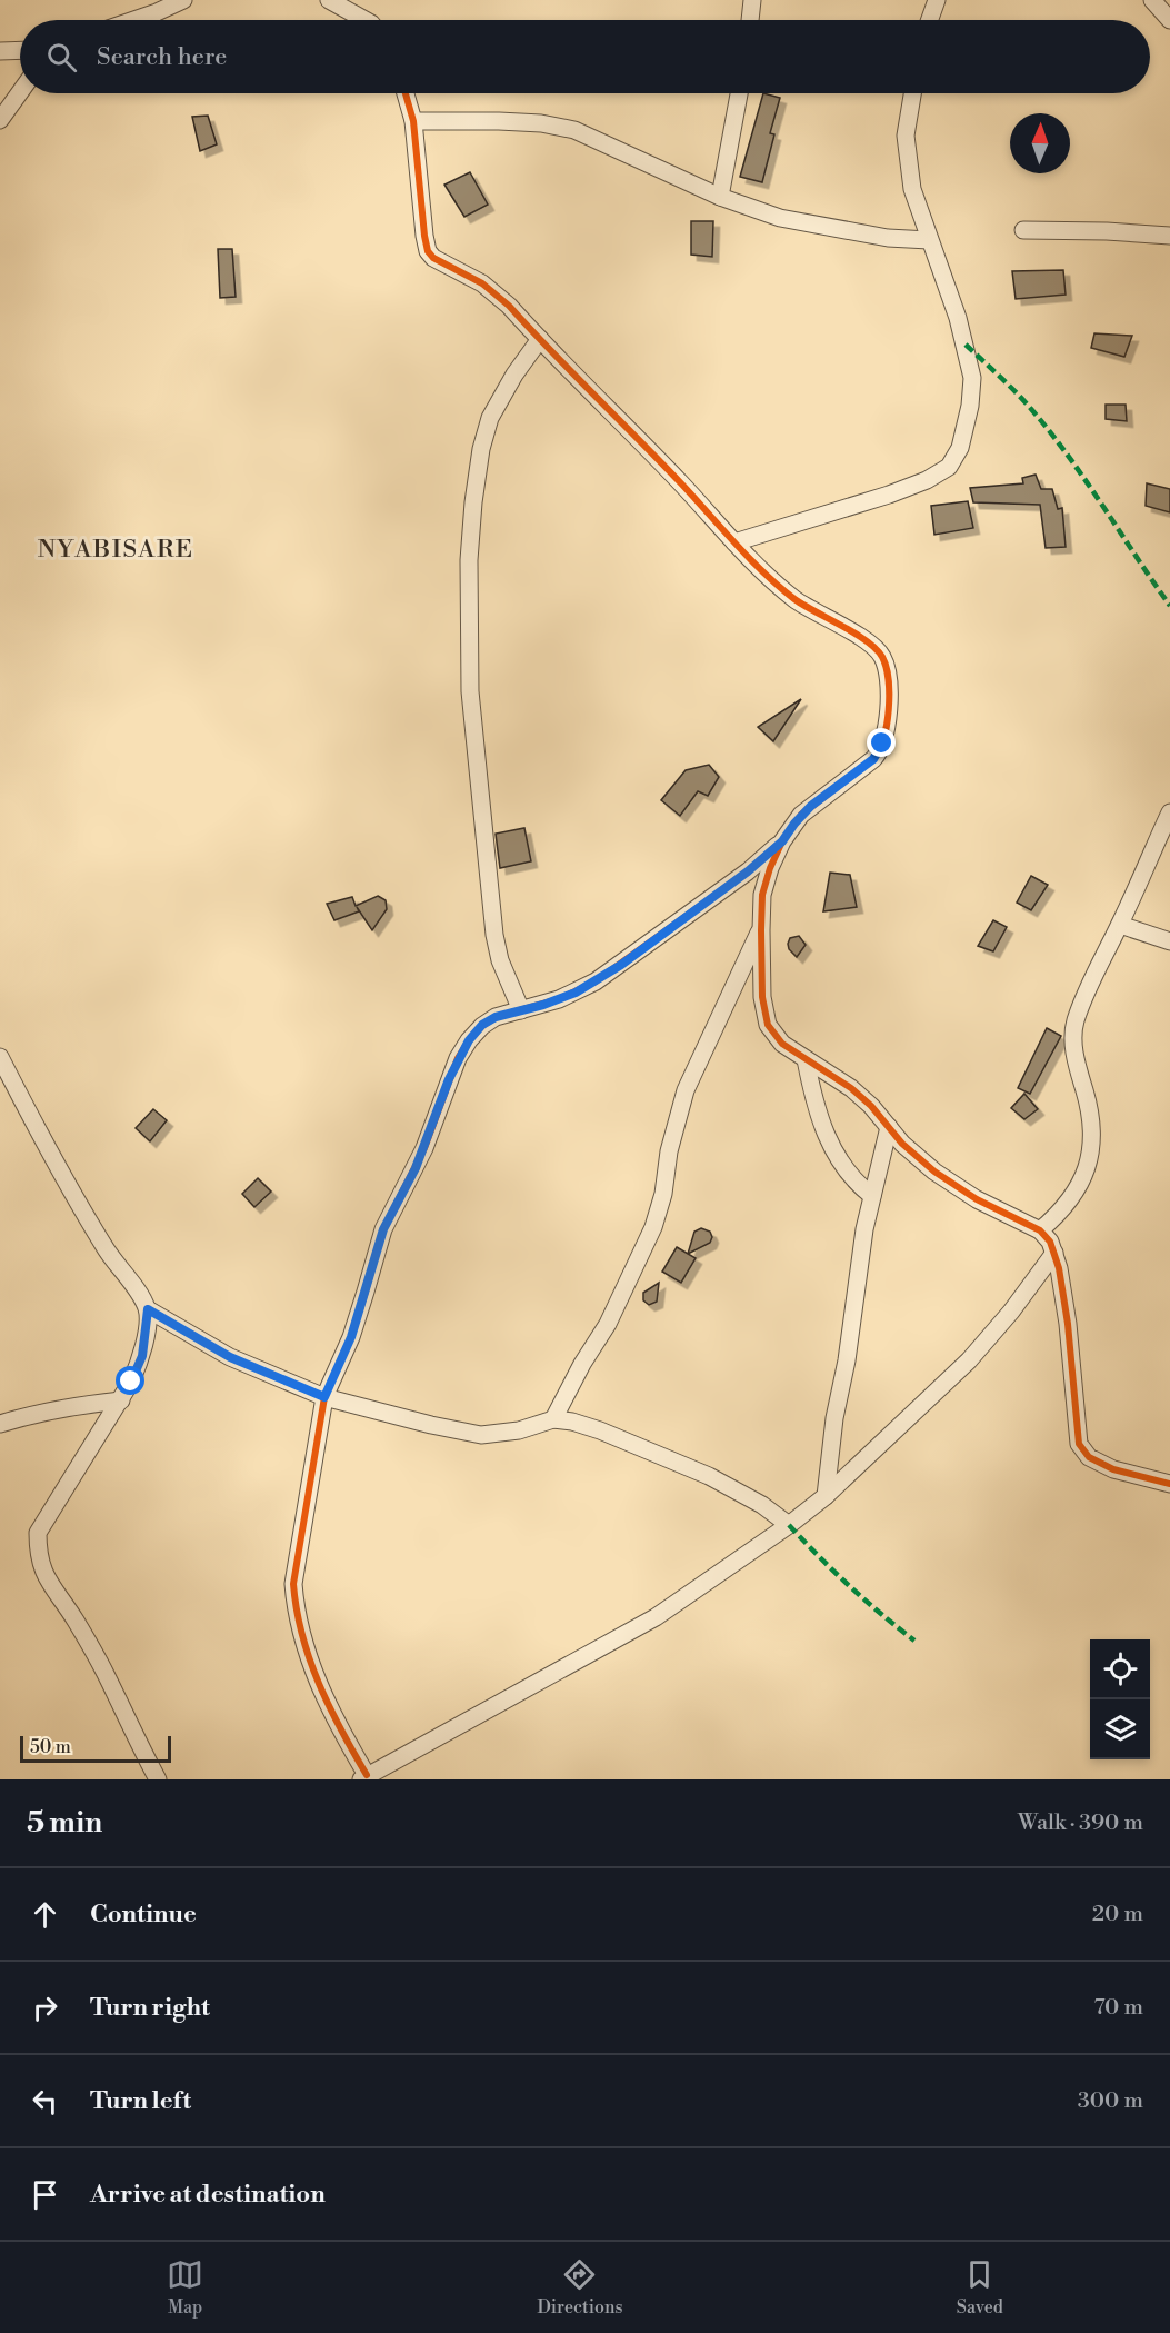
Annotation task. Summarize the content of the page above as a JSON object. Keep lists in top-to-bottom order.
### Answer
{
  "districts": ["NYABISARE"],
  "scale_bar": "50 m",
  "north": "top",
  "page": {
    "search": "Search here",
    "scale": "50 m",
    "heading": ["5 min", "Walk · 390 m"],
    "list": [
      ["Continue", "20 m"],
      ["Turn right", "70 m"],
      ["Turn left", "300 m"],
      "Arrive at destination"
    ],
    "nav": ["Map", "Directions", "Saved"]
  }
}
